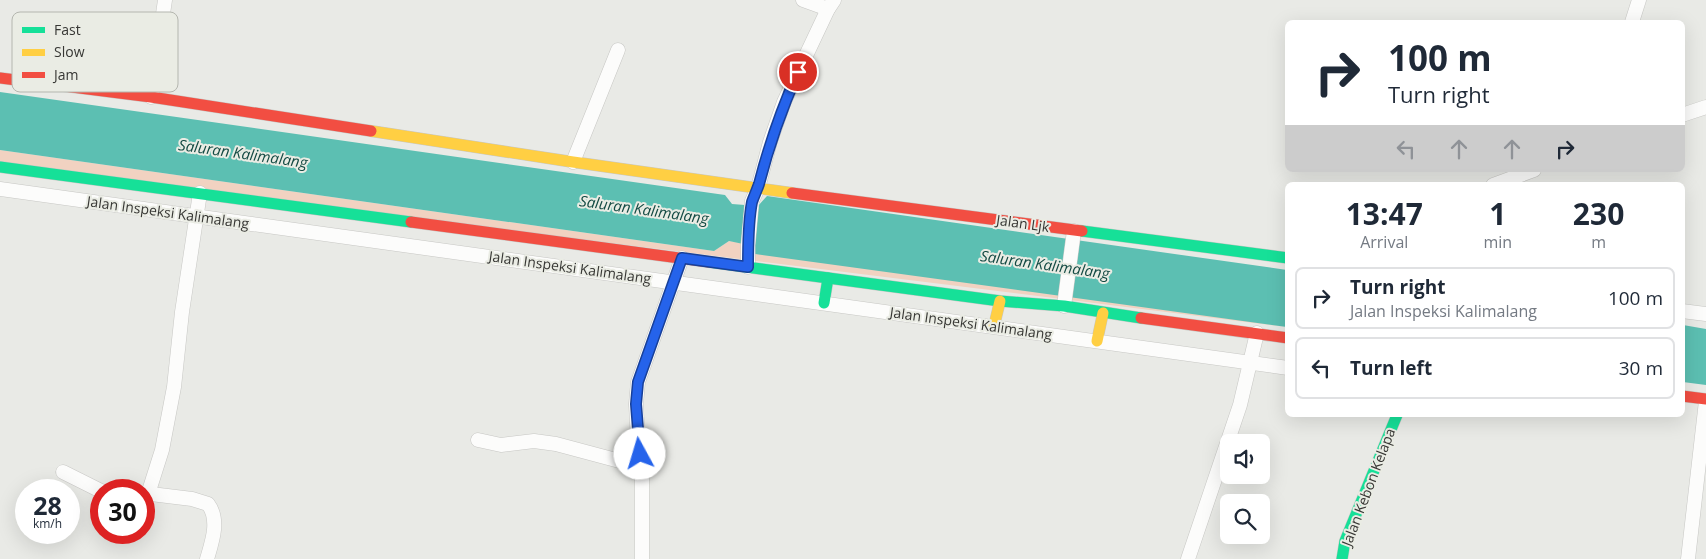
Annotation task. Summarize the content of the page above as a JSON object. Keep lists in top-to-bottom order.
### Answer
{
  "streets": {
    "street": ["Jalan Inspeksi Kalimalang", "Jalan Ljk", "Jalan Kebon Kelapa"]
  },
  "water": ["Saluran Kalimalang"],
  "legend": ["Fast", "Slow", "Jam"],
  "page": {
    "turn": ["100 m", "Turn right"],
    "eta": [
      "13:47",
      "Arrival",
      "1",
      "min",
      "230",
      "m"
    ],
    "list": [
      {
        "name": "Turn right",
        "note": "Jalan Inspeksi Kalimalang",
        "value": "100 m"
      },
      {
        "name": "Turn left",
        "value": "30 m"
      }
    ],
    "speed": "28 km/h",
    "limit": "30"
  }
}
